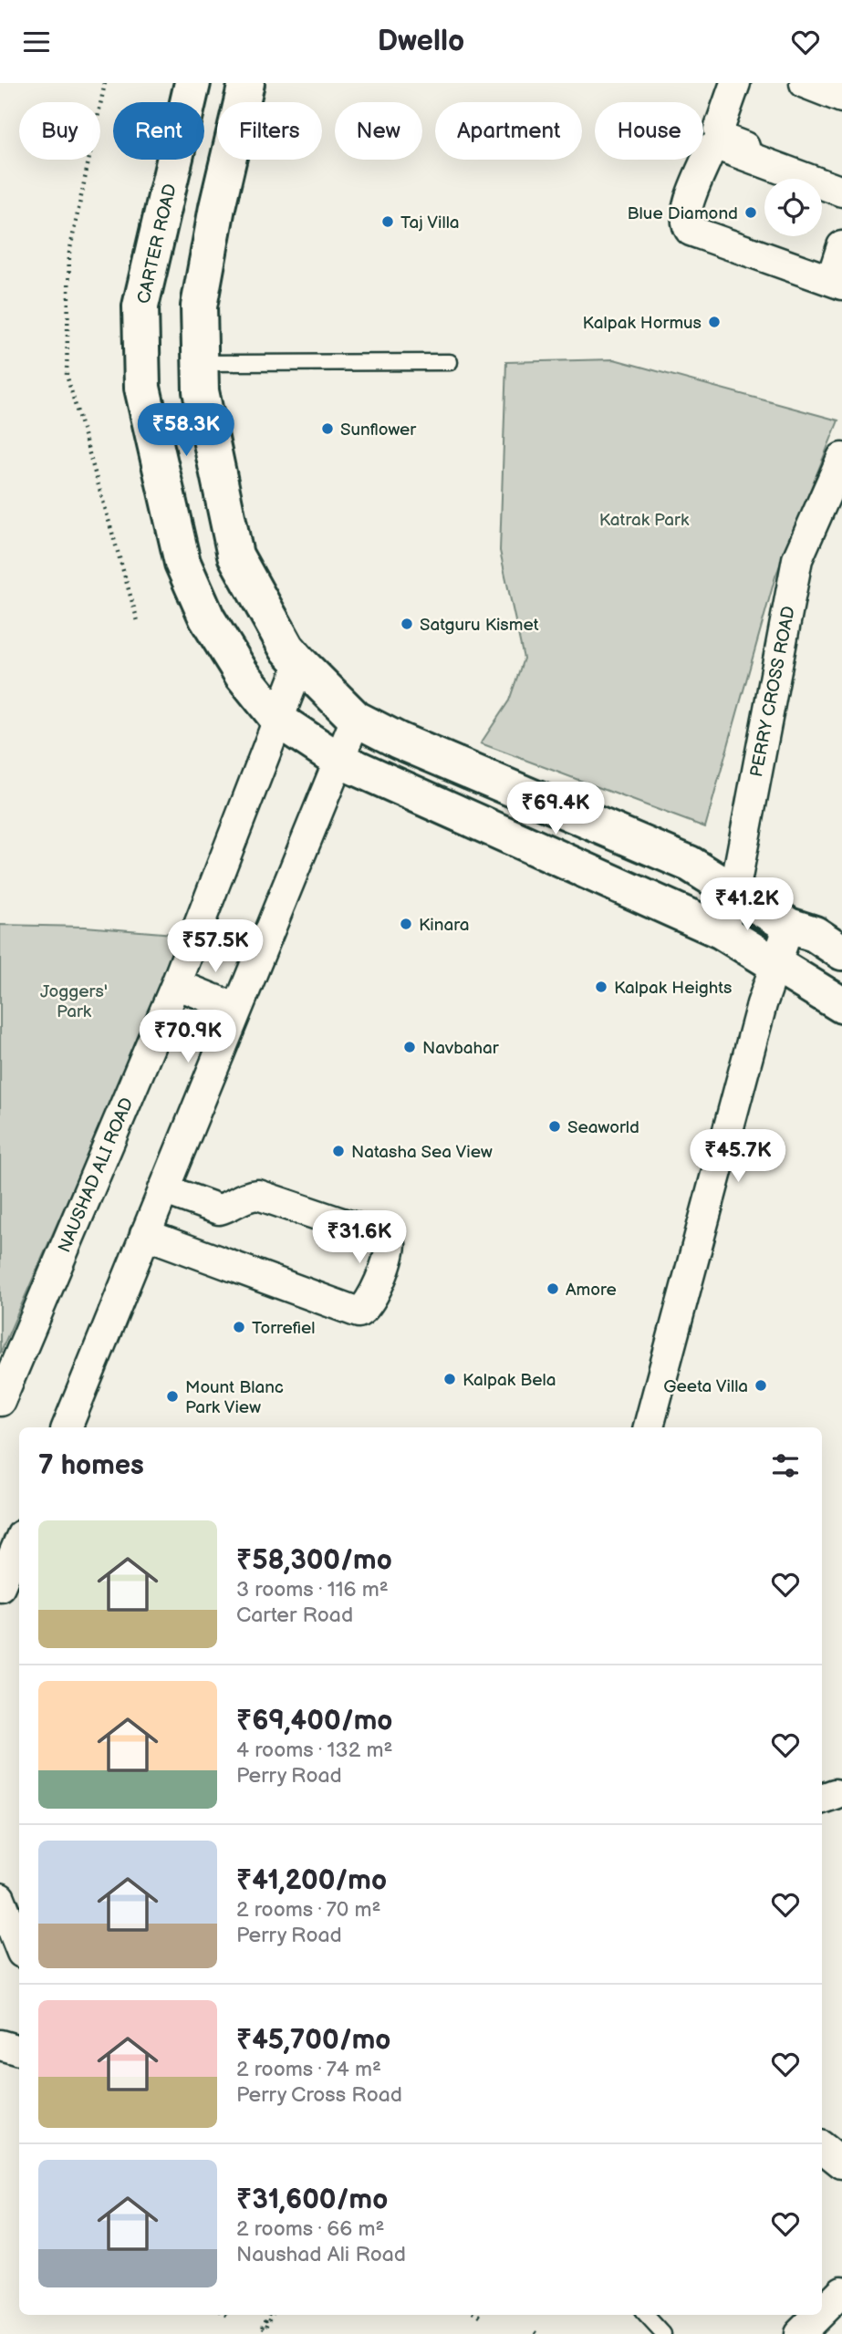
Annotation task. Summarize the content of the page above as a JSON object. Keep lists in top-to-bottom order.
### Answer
{
  "streets": {
    "main road": ["CARTER ROAD"],
    "street": ["PERRY CROSS ROAD", "NAUSHAD ALI ROAD"]
  },
  "crossings": [
    ["CARTER ROAD", "PERRY CROSS ROAD"],
    ["CARTER ROAD", "NAUSHAD ALI ROAD"]
  ],
  "parks": ["Katrak Park", "Joggers' Park"],
  "places": [
    "Blue Diamond",
    "Taj Villa",
    "Kalpak Hormus",
    "Sunflower",
    "Satguru Kismet",
    "Kinara",
    "Kalpak Heights",
    "Navbahar",
    "Seaworld",
    "Natasha Sea View",
    "Amore",
    "Torrefiel",
    "Kalpak Bela",
    "Geeta Villa",
    "Mount Blanc Park View"
  ],
  "page": {
    "header": "Dwello",
    "chip": [
      "Buy",
      "Rent",
      "Filters",
      "New",
      "Apartment",
      "House"
    ],
    "price": [
      "₹58.3K",
      "₹69.4K",
      "₹41.2K",
      "₹57.5K",
      "₹70.9K",
      "₹45.7K",
      "₹31.6K"
    ],
    "heading": "7 homes",
    "list": [
      {
        "name": "₹58,300/mo",
        "note": "3 rooms · 116 m² · Carter Road"
      },
      {
        "name": "₹69,400/mo",
        "note": "4 rooms · 132 m² · Perry Road"
      },
      {
        "name": "₹41,200/mo",
        "note": "2 rooms · 70 m² · Perry Road"
      },
      {
        "name": "₹45,700/mo",
        "note": "2 rooms · 74 m² · Perry Cross Road"
      },
      {
        "name": "₹31,600/mo",
        "note": "2 rooms · 66 m² · Naushad Ali Road"
      }
    ]
  }
}
